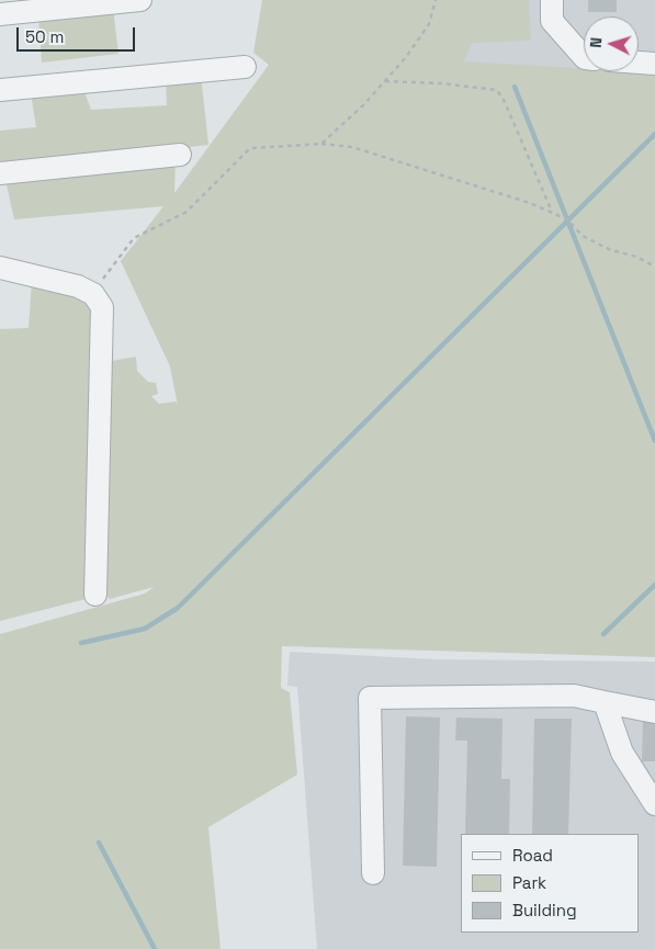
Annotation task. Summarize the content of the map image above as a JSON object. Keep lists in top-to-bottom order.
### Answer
{
  "legend": ["Road", "Park", "Building"],
  "scale_bar": "50 m",
  "north": "left"
}
